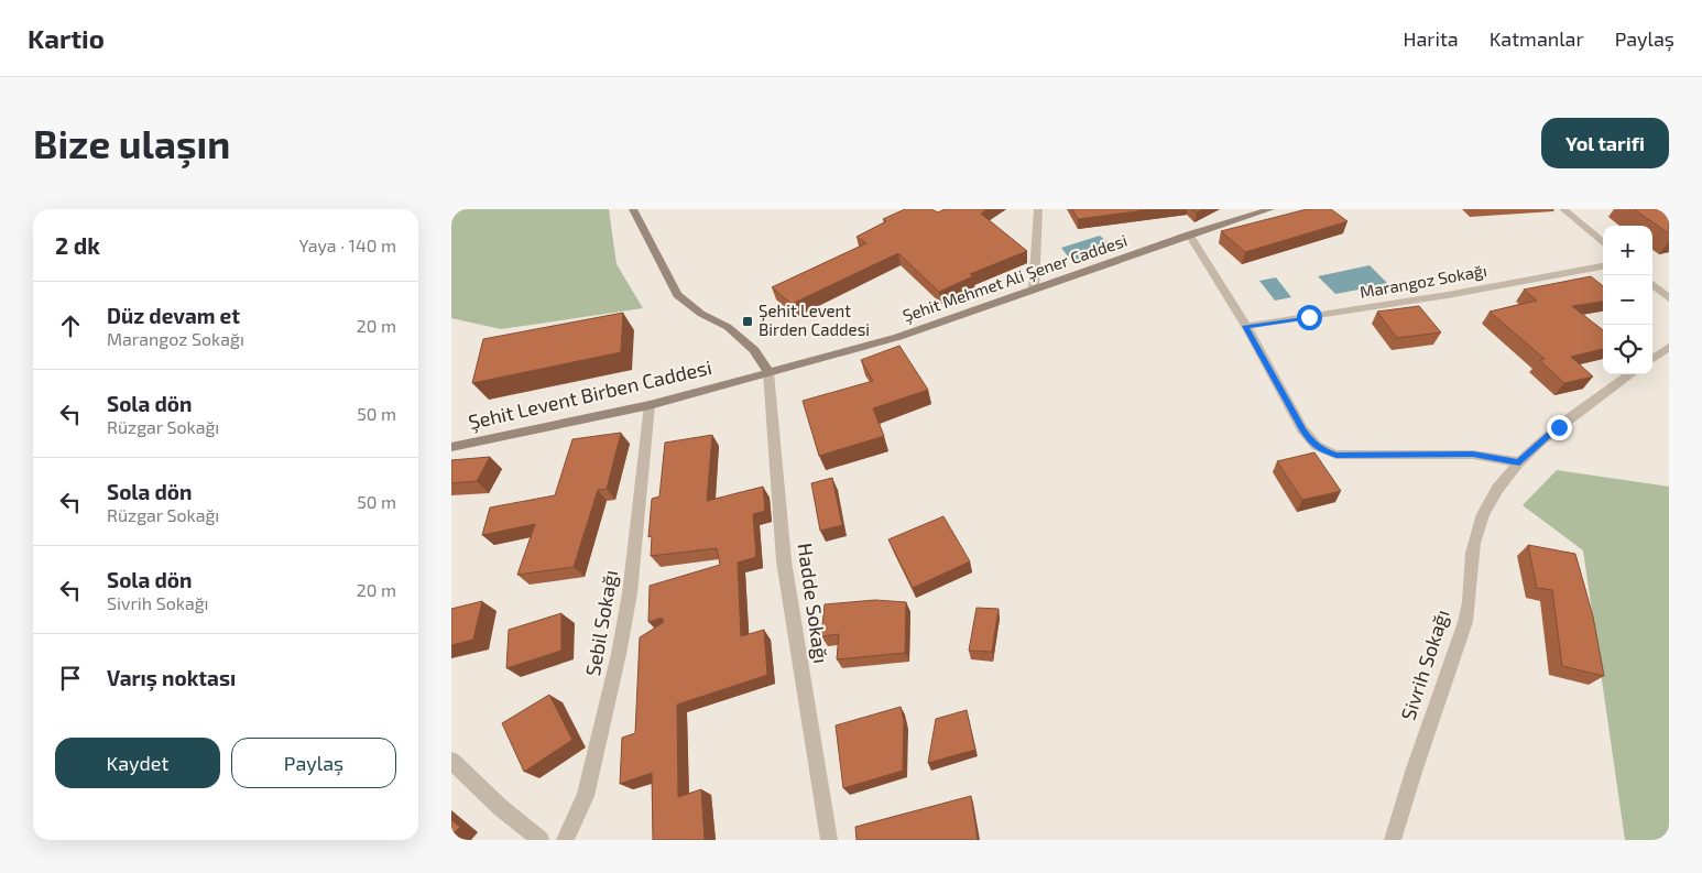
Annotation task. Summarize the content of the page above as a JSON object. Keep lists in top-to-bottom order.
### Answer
{
  "streets": {
    "main road": ["Şehit Mehmet Ali Şener Caddesi", "Şehit Levent Birben Caddesi"],
    "street": [
      "Marangoz Sokağı",
      "Hadde Sokağı",
      "Sebil Sokağı",
      "Sivrih Sokağı"
    ]
  },
  "crossings": [
    ["Şehit Mehmet Ali Şener Caddesi", "Şehit Levent Birben Caddesi"],
    ["Şehit Mehmet Ali Şener Caddesi", "Hadde Sokağı"],
    ["Şehit Levent Birben Caddesi", "Hadde Sokağı"],
    ["Şehit Levent Birben Caddesi", "Sebil Sokağı"]
  ],
  "places": {
    "transit": ["Şehit Levent Birden Caddesi"]
  },
  "page": {
    "header": "Kartio",
    "nav": ["Harita", "Katmanlar", "Paylaş"],
    "buttons": [
      "Yol tarifi",
      ["Kaydet", "Paylaş"]
    ],
    "title": "Bize ulaşın",
    "heading": ["2 dk", "Yaya · 140 m"],
    "map_buttons": ["+", "−"],
    "list": [
      ["Düz devam et", "Marangoz Sokağı", "20 m"],
      ["Sola dön", "Rüzgar Sokağı", "50 m"],
      ["Sola dön", "Rüzgar Sokağı", "50 m"],
      ["Sola dön", "Sivrih Sokağı", "20 m"],
      "Varış noktası"
    ]
  }
}
